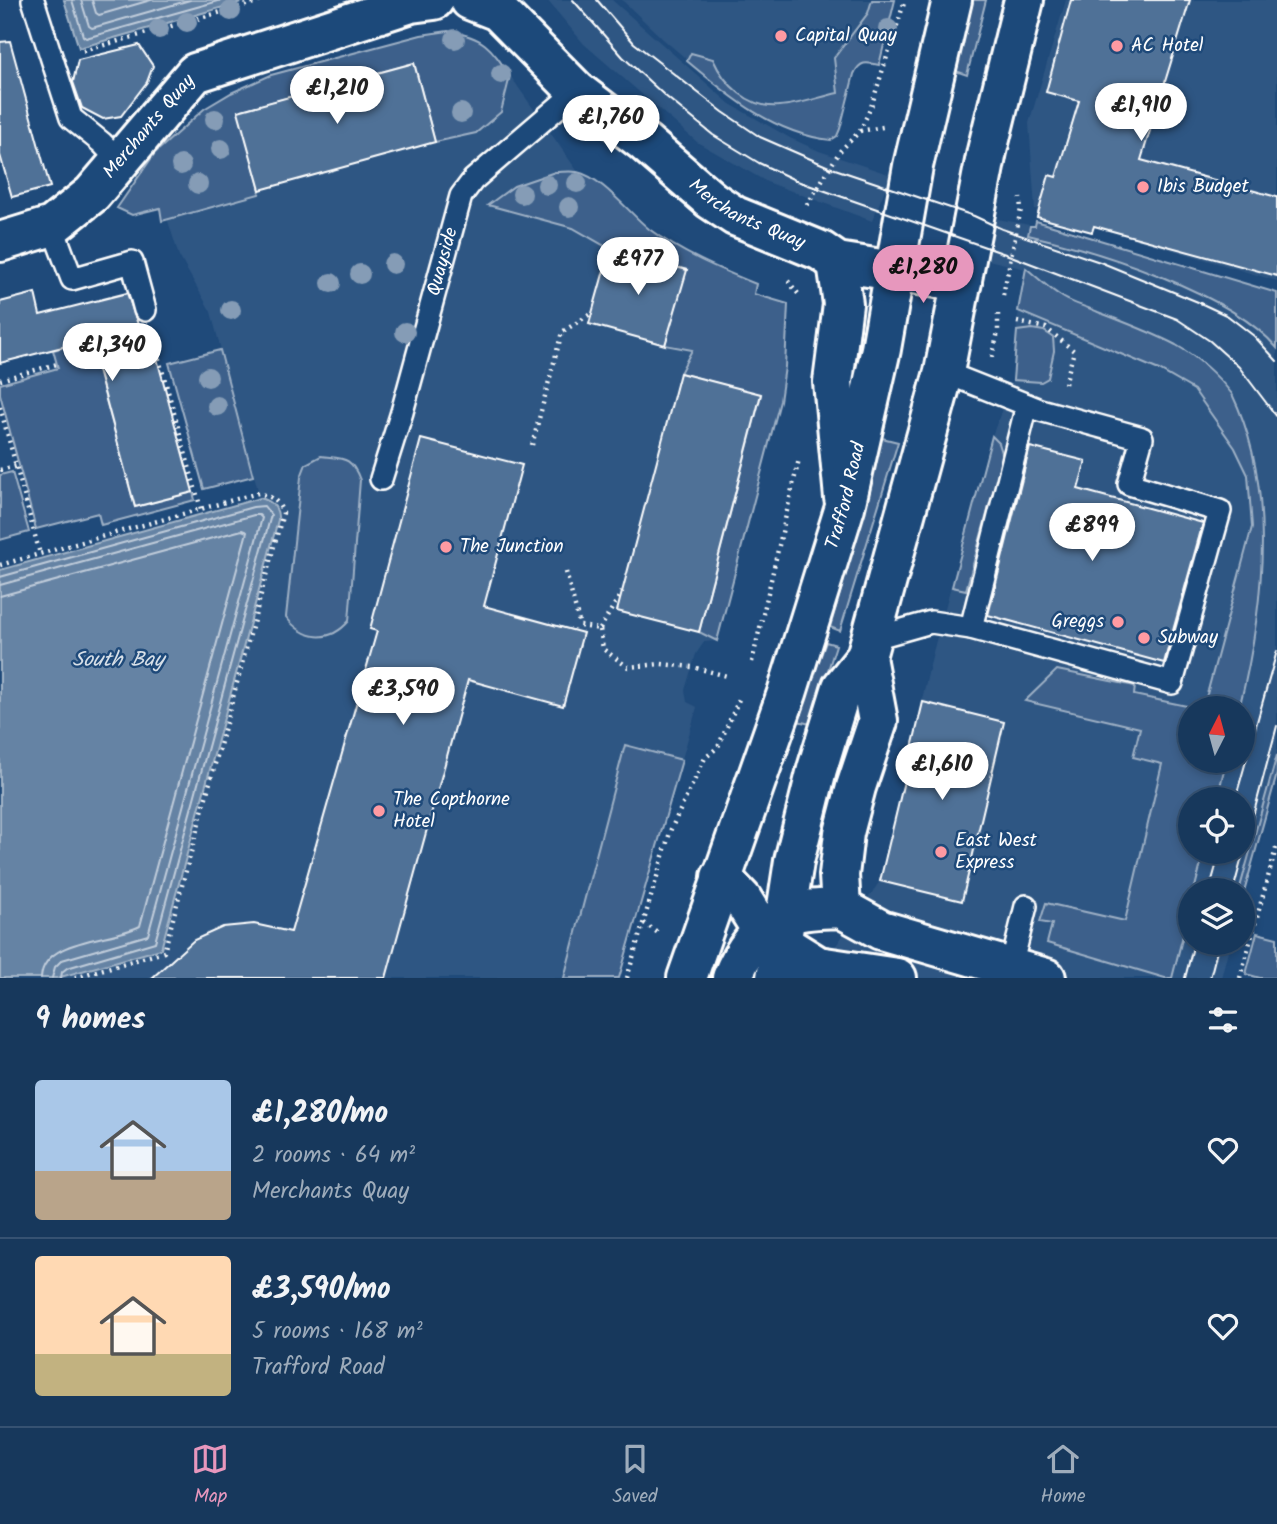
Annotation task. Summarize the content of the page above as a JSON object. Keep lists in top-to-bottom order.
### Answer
{
  "streets": {
    "main road": ["Merchants Quay", "Trafford Road"],
    "lane": ["Quayside"]
  },
  "crossings": [
    ["Merchants Quay", "Quayside"],
    ["Merchants Quay", "Trafford Road"]
  ],
  "water": ["South Bay"],
  "places": [
    "Capital Quay",
    "AC Hotel",
    "Ibis Budget",
    "The Junction",
    "Greggs",
    "Subway",
    "The Copthorne Hotel",
    "East West Express"
  ],
  "north": "top",
  "page": {
    "price": [
      "£1,210",
      "£1,910",
      "£1,760",
      "£977",
      "£1,280",
      "£1,340",
      "£899",
      "£3,590",
      "£1,610"
    ],
    "heading": "9 homes",
    "list": [
      {
        "name": "£1,280/mo",
        "note": "2 rooms · 64 m² · Merchants Quay"
      },
      {
        "name": "£3,590/mo",
        "note": "5 rooms · 168 m² · Trafford Road"
      }
    ],
    "tabs": ["Map", "Saved", "Home"]
  }
}
